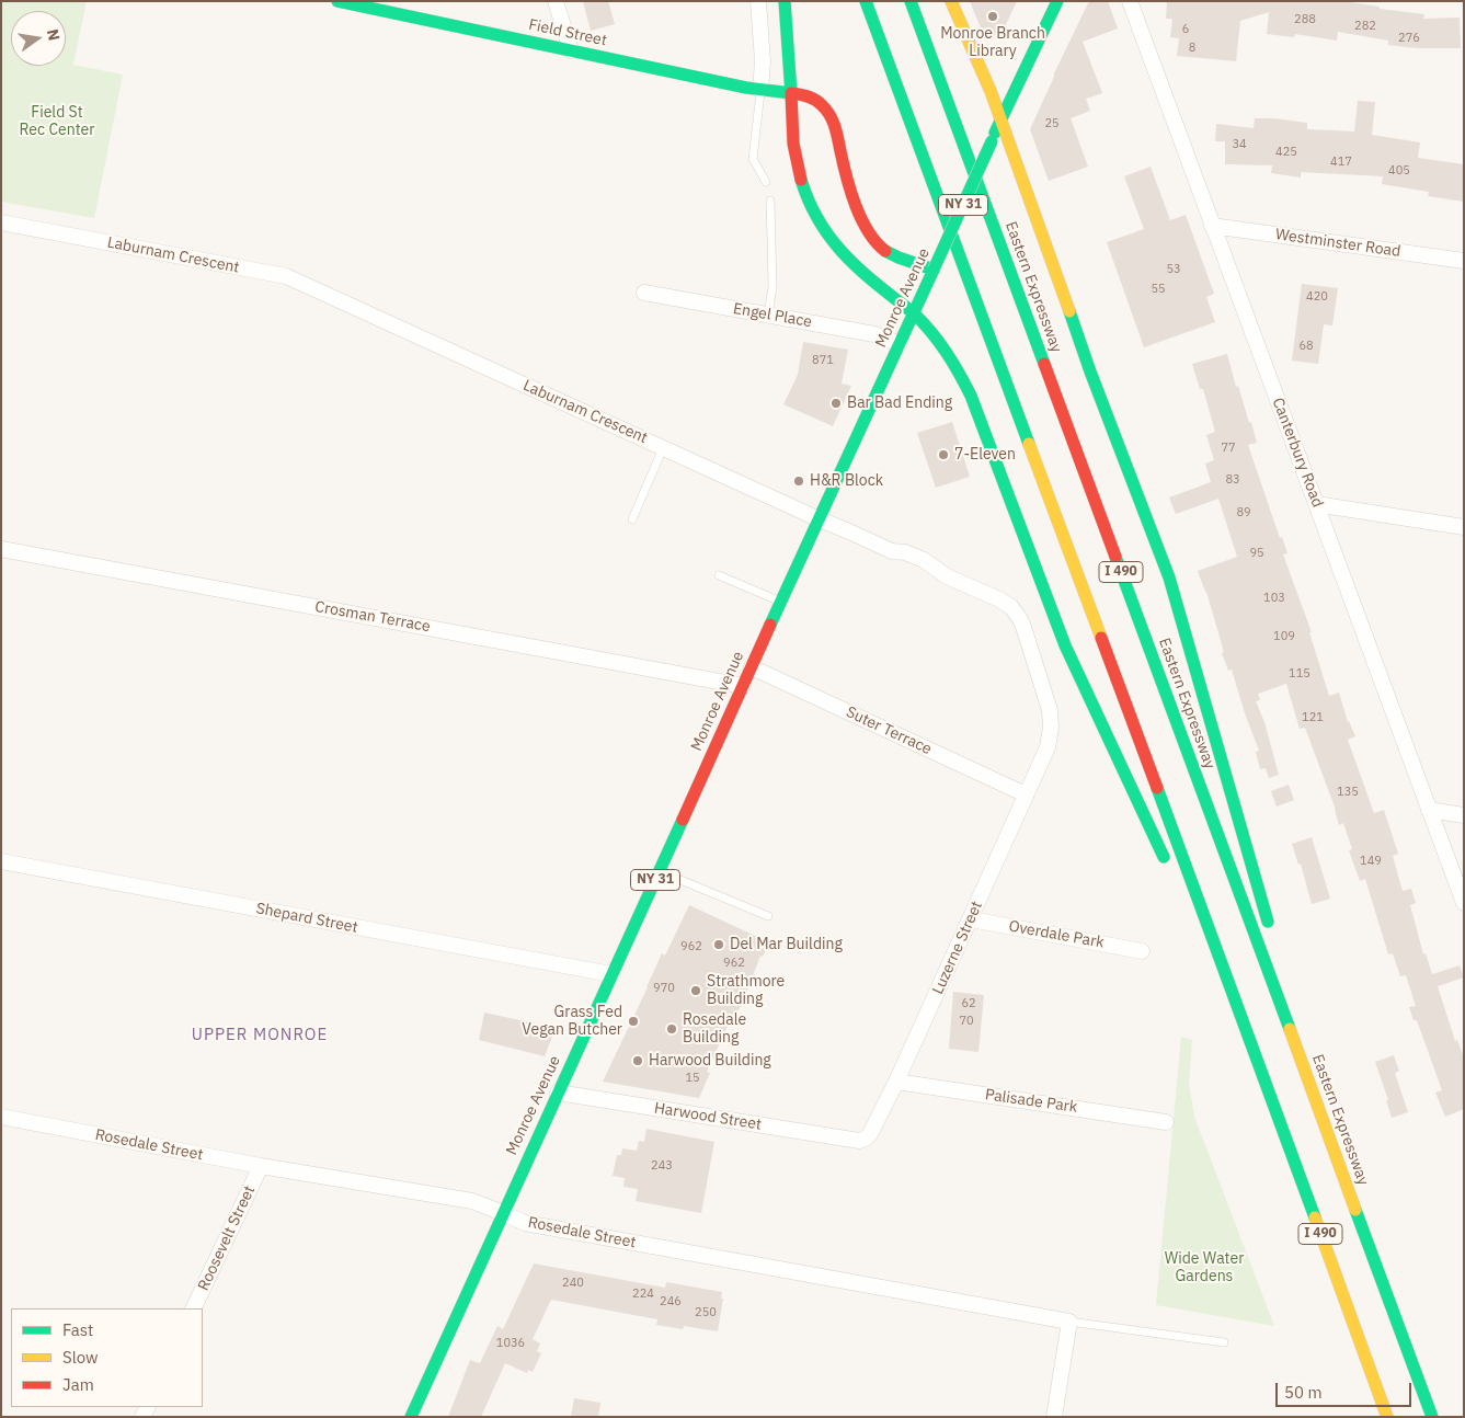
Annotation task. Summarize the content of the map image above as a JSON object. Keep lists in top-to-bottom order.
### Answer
{
  "streets": {
    "main road": [
      "Field Street",
      "NY 31",
      "Eastern Expressway",
      "Monroe Avenue",
      "I 490"
    ],
    "street": [
      "Westminster Road",
      "Laburnam Crescent",
      "Engel Place",
      "Canterbury Road",
      "Crosman Terrace",
      "Suter Terrace",
      "Shepard Street",
      "Overdale Park",
      "Luzerne Street",
      "Palisade Park",
      "Harwood Street",
      "Rosedale Street",
      "Roosevelt Street"
    ]
  },
  "crossings": [
    ["Field Street", "Monroe Avenue"],
    ["Westminster Road", "Canterbury Road"],
    ["Laburnam Crescent", "Monroe Avenue"],
    ["Laburnam Crescent", "Luzerne Street"],
    ["Monroe Avenue", "Engel Place"],
    ["Monroe Avenue", "Crosman Terrace"],
    ["Monroe Avenue", "Suter Terrace"],
    ["Monroe Avenue", "Shepard Street"],
    ["Monroe Avenue", "Harwood Street"],
    ["Monroe Avenue", "Rosedale Street"],
    ["Suter Terrace", "Luzerne Street"],
    ["Overdale Park", "Luzerne Street"],
    ["Luzerne Street", "Palisade Park"],
    ["Luzerne Street", "Harwood Street"],
    ["Rosedale Street", "Roosevelt Street"]
  ],
  "districts": ["UPPER MONROE"],
  "parks": ["Field St Rec Center", "Wide Water Gardens"],
  "places": [
    "Monroe Branch Library",
    "Bar Bad Ending",
    "7-Eleven",
    "H&R Block",
    "Del Mar Building",
    "Strathmore Building",
    "Grass Fed Vegan Butcher",
    "Rosedale Building",
    "Harwood Building"
  ],
  "house_numbers": [
    "288",
    "282",
    "6",
    "276",
    "8",
    "25",
    "34",
    "425",
    "417",
    "405",
    "53",
    "55",
    "420",
    "68",
    "871",
    "77",
    "83",
    "89",
    "95",
    "103",
    "109",
    "115",
    "121",
    "135",
    "149",
    "962",
    "962",
    "970",
    "62",
    "70",
    "15",
    "243",
    "240",
    "224",
    "246",
    "250",
    "1036"
  ],
  "legend": ["Fast", "Slow", "Jam"],
  "scale_bar": "50 m",
  "north": "right"
}
